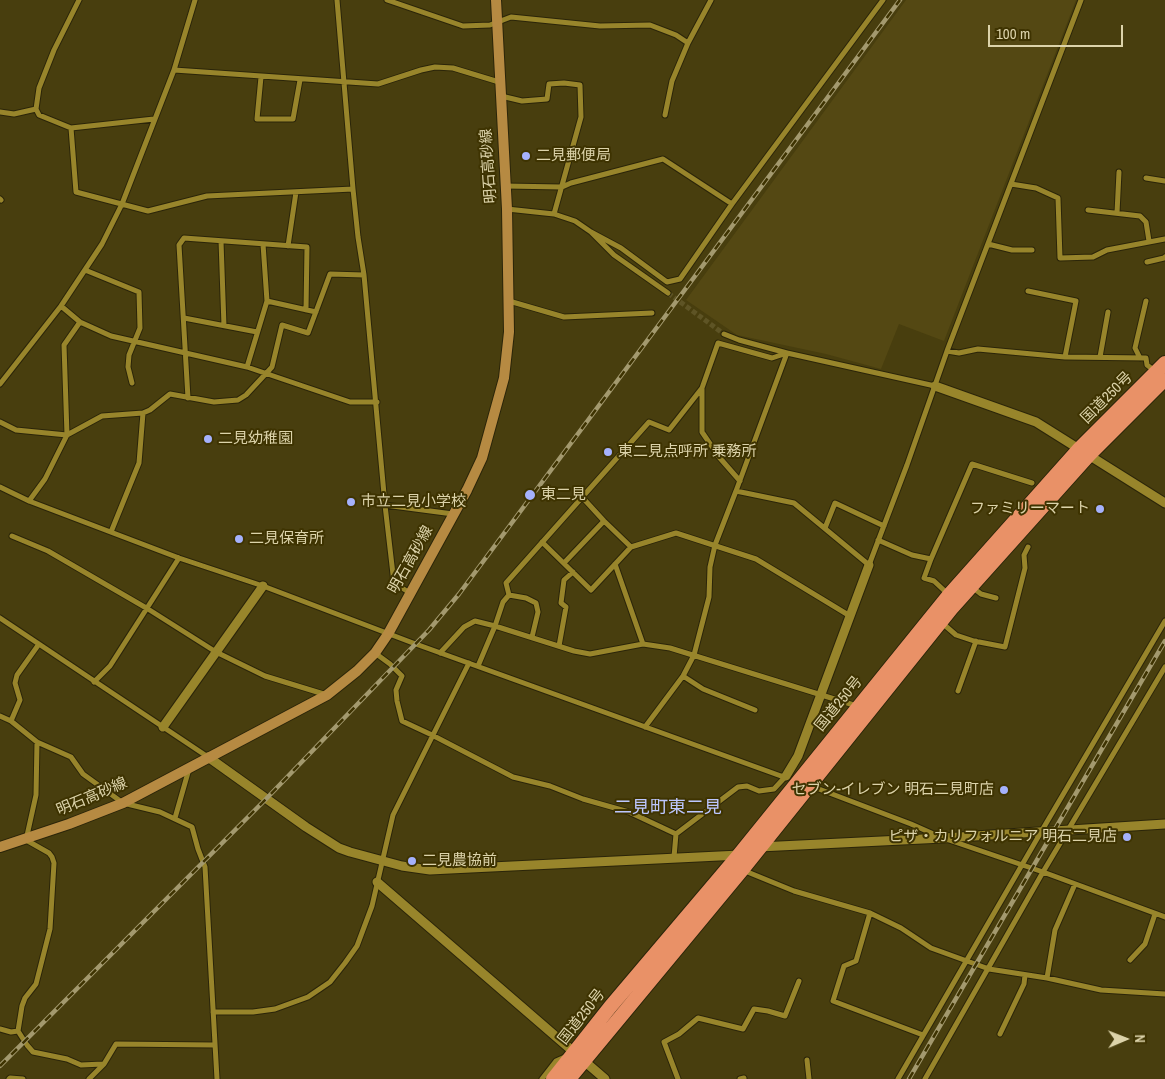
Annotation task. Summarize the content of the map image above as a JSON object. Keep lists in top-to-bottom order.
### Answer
{
  "streets": {
    "highway": ["国道250号"],
    "main road": ["明石高砂線"]
  },
  "districts": ["二見町東二見"],
  "places": [
    "二見郵便局",
    "二見幼稚園",
    "東二見点呼所 乗務所",
    "東二見",
    "市立二見小学校",
    "ファミリーマート",
    "二見保育所",
    "セブン-イレブン 明石二見町店",
    "ピザ・カリフォルニア 明石二見店",
    "二見農協前"
  ],
  "scale_bar": "100 m",
  "north": "right"
}
